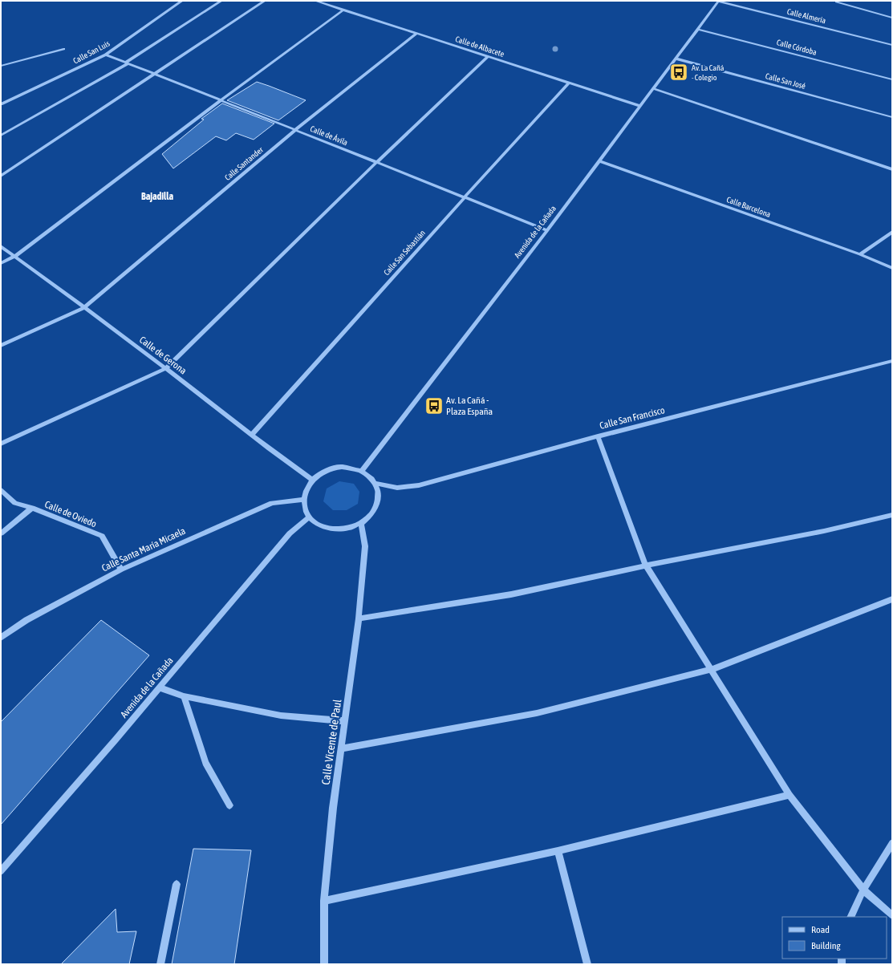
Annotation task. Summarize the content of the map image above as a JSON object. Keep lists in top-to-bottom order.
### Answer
{
  "streets": {
    "street": [
      "Calle Almería",
      "Calle de Albacete",
      "Calle Córdoba",
      "Calle San Luis",
      "Calle San José",
      "Calle de Ávila",
      "Calle Santander",
      "Calle Barcelona",
      "Avenida de la Cañada",
      "Calle San Sebastián",
      "Calle de Gerona",
      "Calle San Francisco",
      "Calle de Oviedo",
      "Calle Santa María Micaela",
      "Calle Vicente de Paul"
    ]
  },
  "crossings": [
    ["Calle Almería", "Avenida de la Cañada"],
    ["Calle de Albacete", "Calle Santander"],
    ["Calle de Albacete", "Avenida de la Cañada"],
    ["Calle de Albacete", "Calle San Sebastián"],
    ["Calle Córdoba", "Avenida de la Cañada"],
    ["Calle San Luis", "Calle de Ávila"],
    ["Calle San José", "Avenida de la Cañada"],
    ["Calle de Ávila", "Calle Santander"],
    ["Calle de Ávila", "Avenida de la Cañada"],
    ["Calle de Ávila", "Calle San Sebastián"],
    ["Calle Santander", "Calle de Gerona"],
    ["Calle Barcelona", "Avenida de la Cañada"],
    ["Avenida de la Cañada", "Calle de Gerona"],
    ["Avenida de la Cañada", "Calle San Francisco"],
    ["Avenida de la Cañada", "Calle Santa María Micaela"],
    ["Avenida de la Cañada", "Calle Vicente de Paul"],
    ["Calle San Sebastián", "Calle de Gerona"],
    ["Calle de Gerona", "Calle San Francisco"],
    ["Calle de Gerona", "Calle Santa María Micaela"],
    ["Calle de Gerona", "Calle Vicente de Paul"],
    ["Calle San Francisco", "Calle Santa María Micaela"],
    ["Calle San Francisco", "Calle Vicente de Paul"],
    ["Calle de Oviedo", "Calle Santa María Micaela"],
    ["Calle Santa María Micaela", "Calle Vicente de Paul"]
  ],
  "districts": ["Bajadilla"],
  "places": {
    "bus stop": ["Av. La Cañá - Colegio", "Av. La Cañá - Plaza España"]
  },
  "legend": ["Road", "Building"]
}
